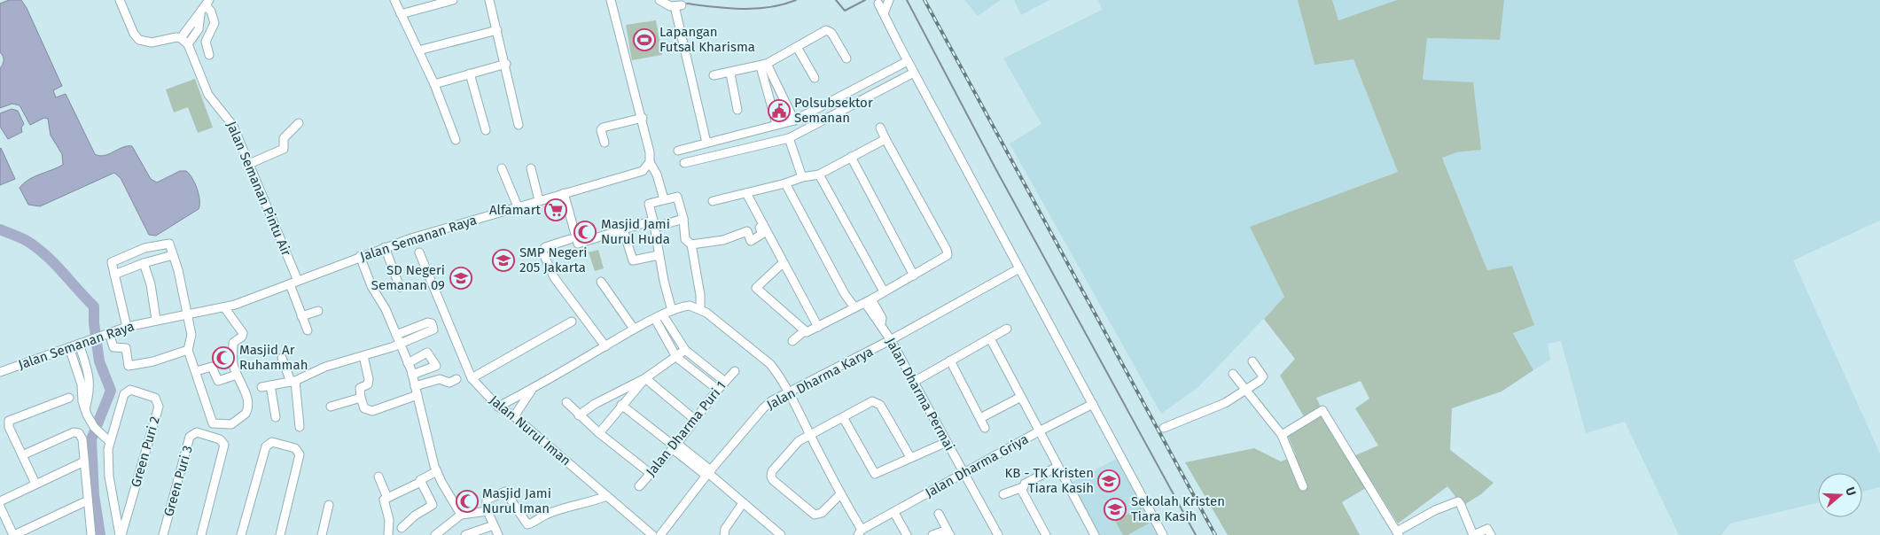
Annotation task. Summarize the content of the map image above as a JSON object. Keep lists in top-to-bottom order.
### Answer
{
  "streets": {
    "street": [
      "Jalan Semanan Pintu Air",
      "Jalan Semanan Raya",
      "Jalan Dharma Karya",
      "Jalan Dharma Permai",
      "Jalan Dharma Puri 1",
      "Jalan Nurul Iman",
      "Green Puri 2",
      "Jalan Dharma Griya",
      "Green Puri 3"
    ]
  },
  "crossings": [
    ["Jalan Semanan Pintu Air", "Jalan Semanan Raya"],
    ["Jalan Dharma Karya", "Jalan Dharma Permai"],
    ["Jalan Dharma Permai", "Jalan Dharma Griya"]
  ],
  "places": {
    "sports": ["Lapangan Futsal Kharisma"],
    "public building": ["Polsubsektor Semanan"],
    "supermarket": ["Alfamart"],
    "mosque": ["Masjid Jami Nurul Huda", "Masjid Ar Ruhammah", "Masjid Jami Nurul Iman"],
    "school or university": [
      "SMP Negeri 205 Jakarta",
      "SD Negeri Semanan 09",
      "KB - TK Kristen Tiara Kasih",
      "Sekolah Kristen Tiara Kasih"
    ]
  },
  "north": "right"
}
